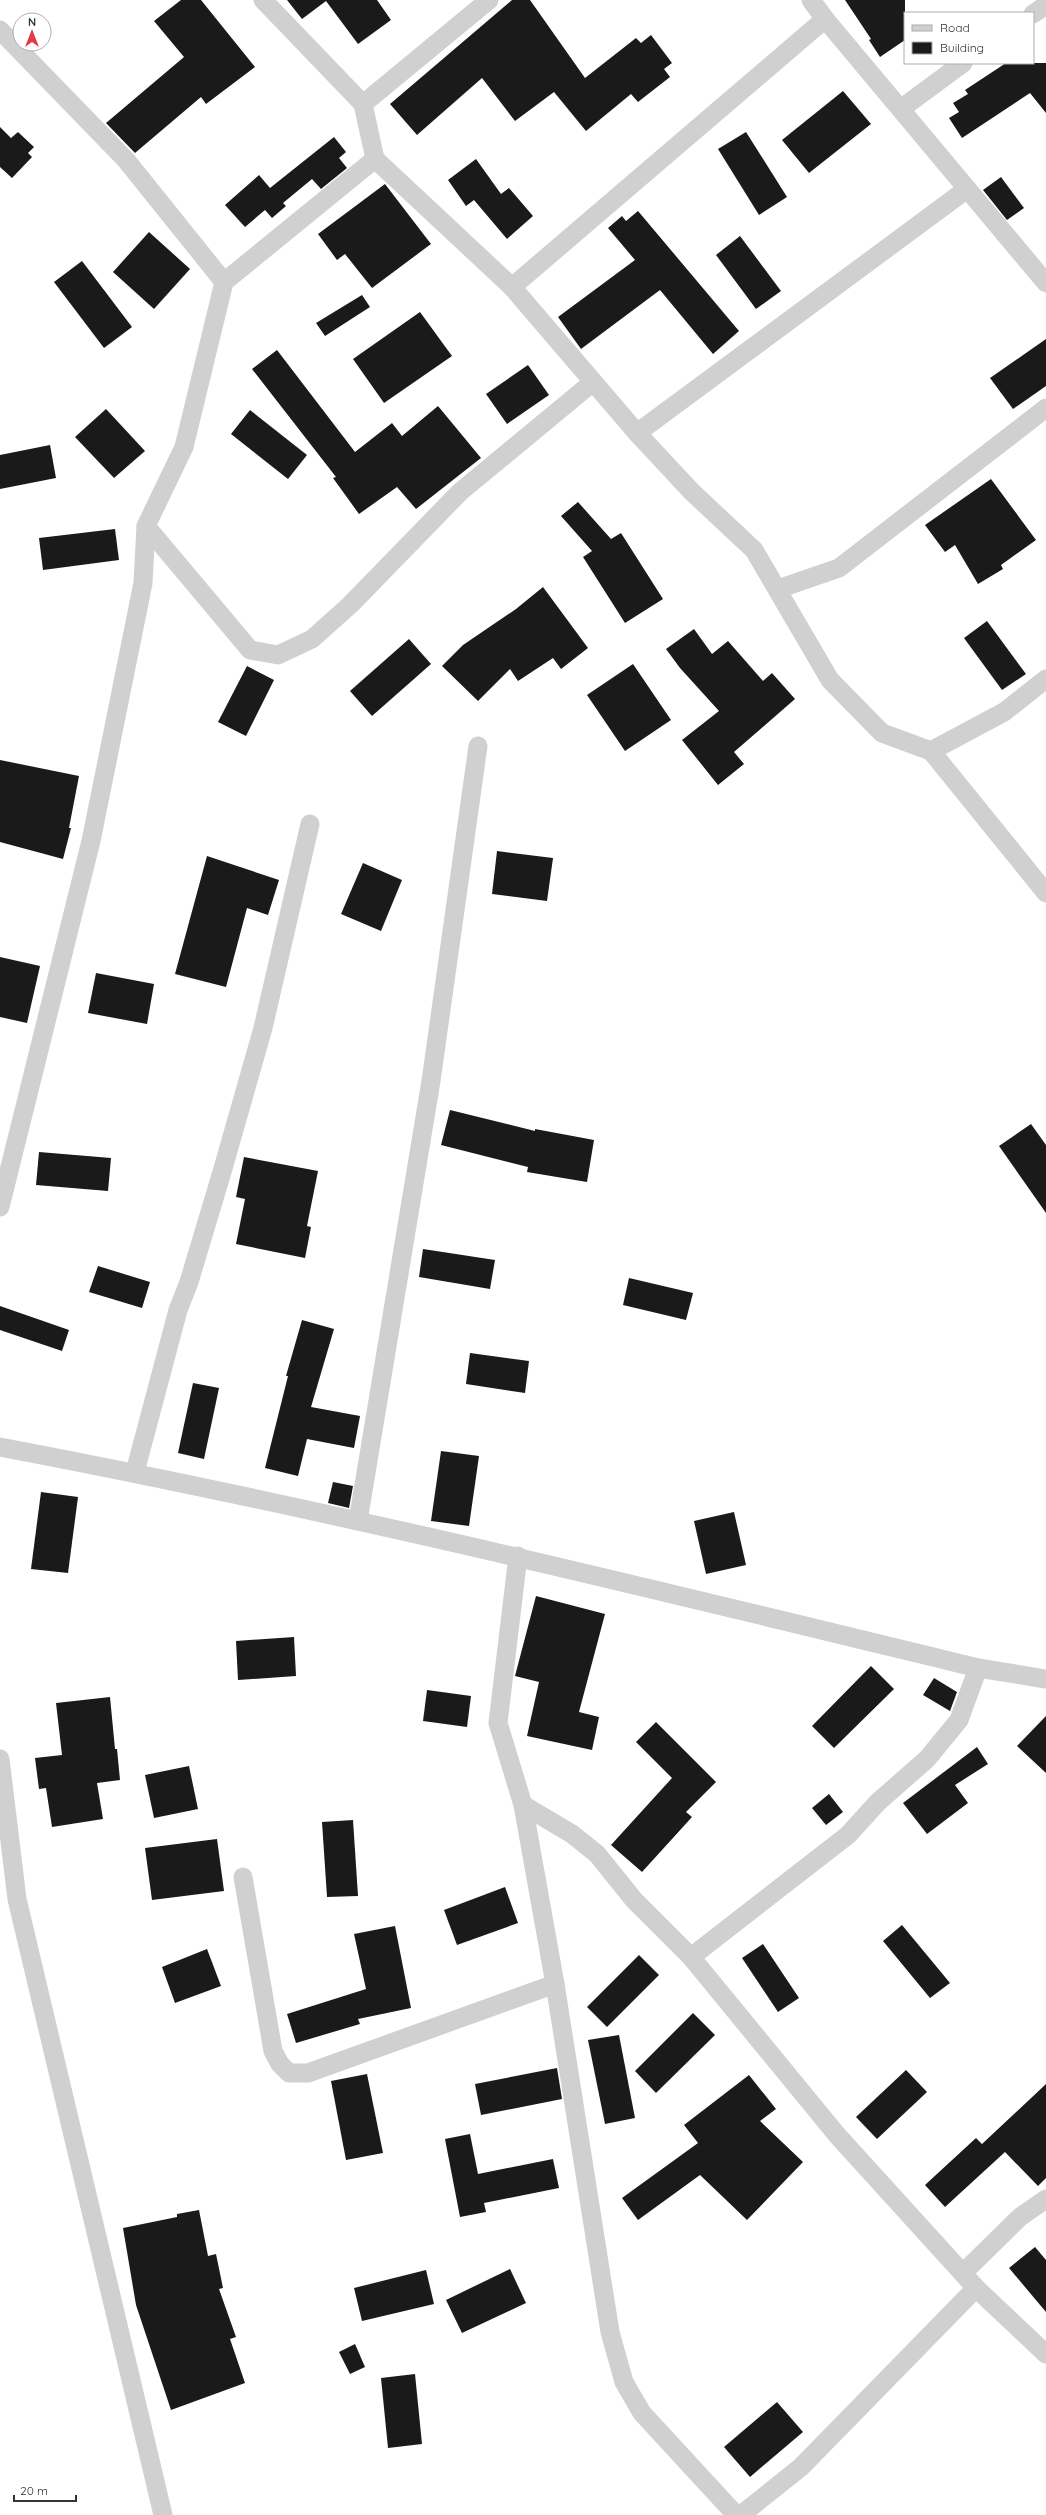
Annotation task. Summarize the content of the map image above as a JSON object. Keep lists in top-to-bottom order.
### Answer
{
  "legend": ["Road", "Building"],
  "scale_bar": "20 m",
  "north": "top"
}
